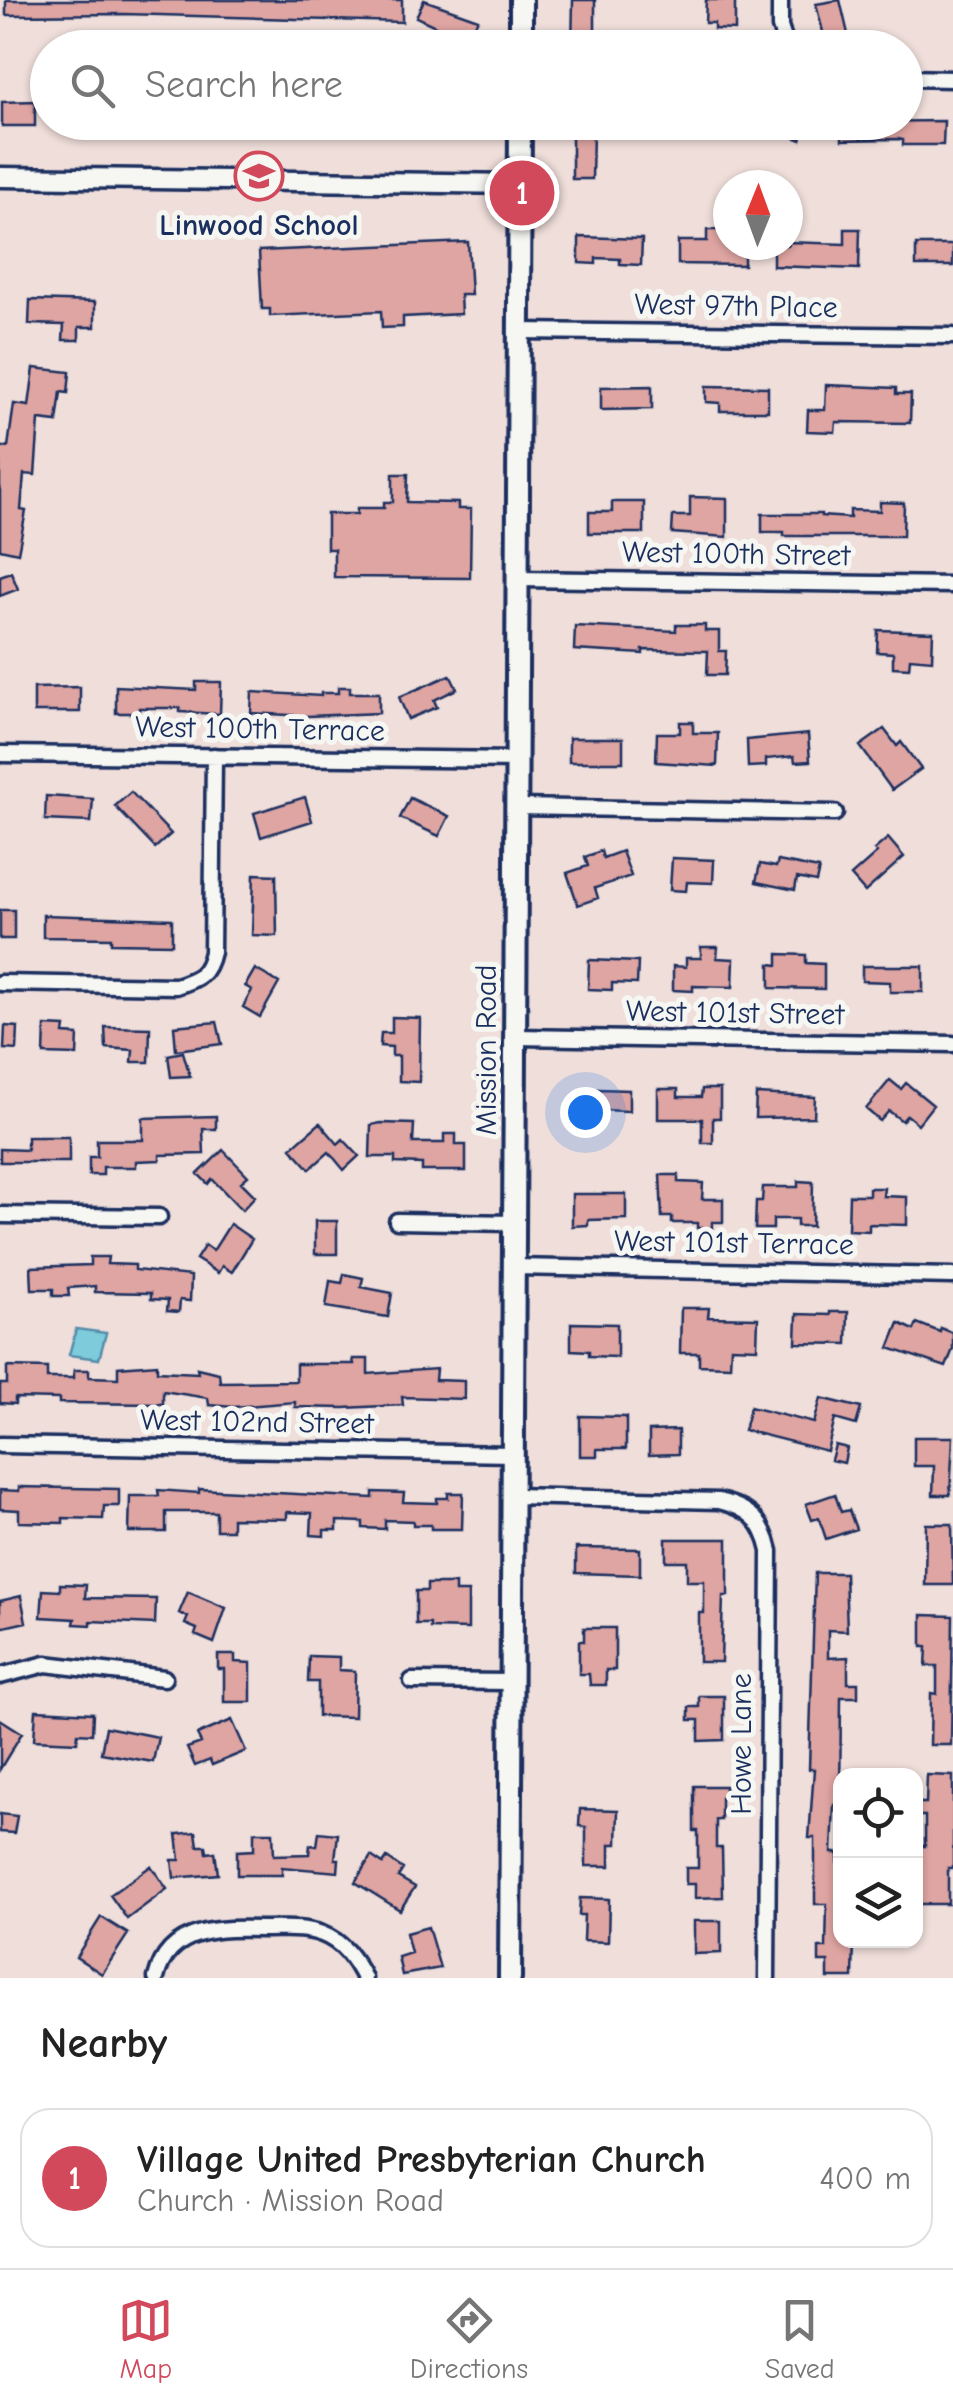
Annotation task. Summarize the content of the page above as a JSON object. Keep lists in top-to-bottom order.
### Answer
{
  "streets": {
    "main road": ["Mission Road"],
    "street": [
      "West 97th Place",
      "West 100th Street",
      "West 100th Terrace",
      "West 101st Street",
      "West 101st Terrace",
      "West 102nd Street",
      "Howe Lane"
    ]
  },
  "crossings": [
    ["West 97th Place", "Mission Road"],
    ["West 100th Street", "Mission Road"],
    ["West 100th Terrace", "Mission Road"],
    ["West 101st Street", "Mission Road"],
    ["Mission Road", "West 101st Terrace"],
    ["Mission Road", "West 102nd Street"],
    ["Mission Road", "Howe Lane"]
  ],
  "places": {
    "school or university": ["Linwood School"]
  },
  "north": "top",
  "page": {
    "search": "Search here",
    "pins": "1",
    "heading": "Nearby",
    "list": [
      {
        "mark": "1",
        "name": "Village United Presbyterian Church",
        "note": "Church · Mission Road",
        "value": "400 m"
      }
    ],
    "nav": ["Map", "Directions", "Saved"]
  }
}
